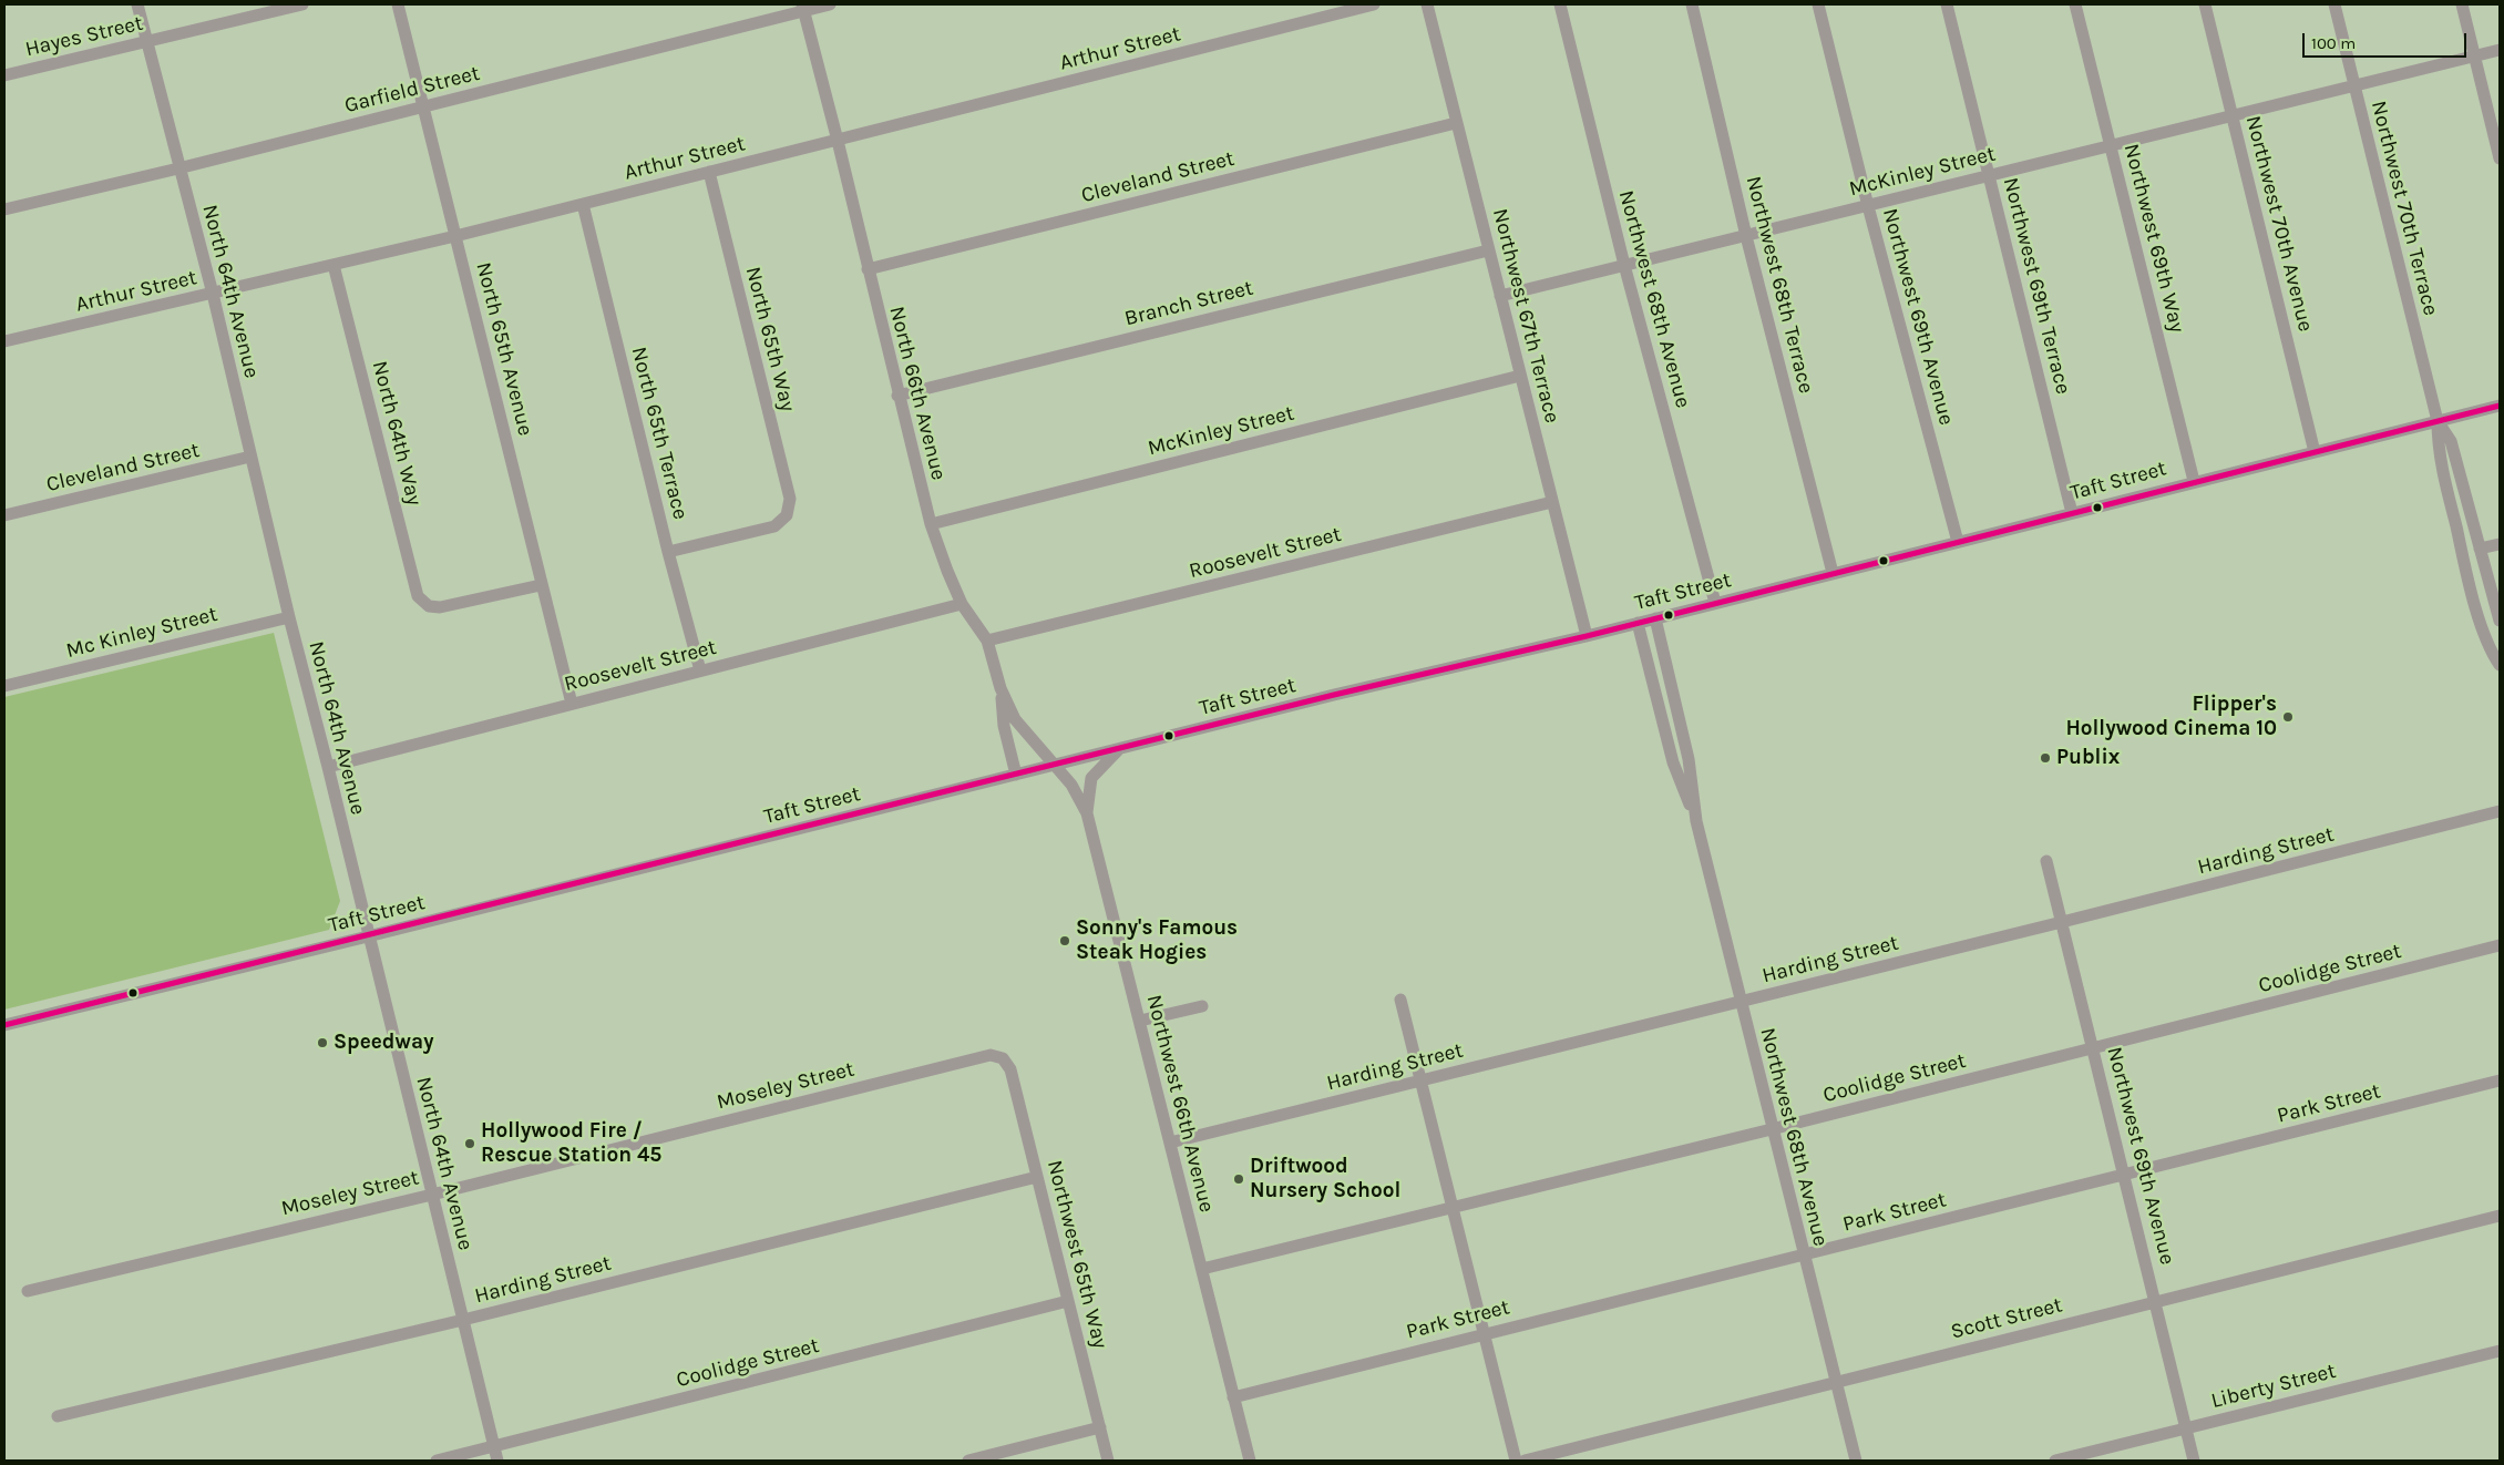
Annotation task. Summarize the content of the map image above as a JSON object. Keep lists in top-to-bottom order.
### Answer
{
  "streets": {
    "street": [
      "Hayes Street",
      "Arthur Street",
      "Garfield Street",
      "McKinley Street",
      "Cleveland Street",
      "Northwest 70th Terrace",
      "Northwest 70th Avenue",
      "Northwest 69th Way",
      "Northwest 68th Terrace",
      "Northwest 69th Terrace",
      "North 64th Avenue",
      "Northwest 68th Avenue",
      "Branch Street",
      "Northwest 67th Terrace",
      "Northwest 69th Avenue",
      "North 65th Way",
      "North 65th Avenue",
      "North 66th Avenue",
      "North 64th Way",
      "North 65th Terrace",
      "Taft Street",
      "Roosevelt Street",
      "Mc Kinley Street",
      "Harding Street",
      "Coolidge Street",
      "Moseley Street",
      "Northwest 66th Avenue",
      "Park Street",
      "Northwest 65th Way",
      "Scott Street",
      "Liberty Street"
    ]
  },
  "crossings": [
    ["Hayes Street", "North 64th Avenue"],
    ["Arthur Street", "North 64th Avenue"],
    ["Arthur Street", "North 65th Way"],
    ["Arthur Street", "North 65th Avenue"],
    ["Arthur Street", "North 66th Avenue"],
    ["Arthur Street", "North 64th Way"],
    ["Arthur Street", "North 65th Terrace"],
    ["Garfield Street", "North 64th Avenue"],
    ["Garfield Street", "North 65th Avenue"],
    ["Garfield Street", "North 66th Avenue"],
    ["McKinley Street", "Northwest 70th Terrace"],
    ["McKinley Street", "Northwest 70th Avenue"],
    ["McKinley Street", "Northwest 69th Way"],
    ["McKinley Street", "Northwest 68th Terrace"],
    ["McKinley Street", "Northwest 69th Terrace"],
    ["McKinley Street", "Northwest 68th Avenue"],
    ["McKinley Street", "Northwest 67th Terrace"],
    ["McKinley Street", "Northwest 69th Avenue"],
    ["McKinley Street", "North 66th Avenue"],
    ["Cleveland Street", "North 64th Avenue"],
    ["Cleveland Street", "Northwest 67th Terrace"],
    ["Cleveland Street", "North 66th Avenue"],
    ["Northwest 70th Terrace", "Taft Street"],
    ["Northwest 70th Avenue", "Taft Street"],
    ["Northwest 69th Way", "Taft Street"],
    ["Northwest 68th Terrace", "Taft Street"],
    ["Northwest 69th Terrace", "Taft Street"],
    ["North 64th Avenue", "Taft Street"],
    ["North 64th Avenue", "Roosevelt Street"],
    ["North 64th Avenue", "Mc Kinley Street"],
    ["North 64th Avenue", "Harding Street"],
    ["North 64th Avenue", "Coolidge Street"],
    ["North 64th Avenue", "Moseley Street"],
    ["Northwest 68th Avenue", "Taft Street"],
    ["Northwest 68th Avenue", "Harding Street"],
    ["Northwest 68th Avenue", "Coolidge Street"],
    ["Northwest 68th Avenue", "Park Street"],
    ["Northwest 68th Avenue", "Scott Street"],
    ["Branch Street", "Northwest 67th Terrace"],
    ["Branch Street", "North 66th Avenue"],
    ["Northwest 67th Terrace", "Taft Street"],
    ["Northwest 67th Terrace", "Roosevelt Street"],
    ["Northwest 69th Avenue", "Taft Street"],
    ["Northwest 69th Avenue", "Harding Street"],
    ["Northwest 69th Avenue", "Coolidge Street"],
    ["Northwest 69th Avenue", "Park Street"],
    ["Northwest 69th Avenue", "Scott Street"],
    ["Northwest 69th Avenue", "Liberty Street"],
    ["North 65th Way", "North 65th Terrace"],
    ["North 65th Avenue", "North 64th Way"],
    ["North 65th Avenue", "Roosevelt Street"],
    ["North 66th Avenue", "Taft Street"],
    ["North 66th Avenue", "Roosevelt Street"],
    ["North 66th Avenue", "Northwest 66th Avenue"],
    ["North 65th Terrace", "Roosevelt Street"],
    ["Taft Street", "Northwest 66th Avenue"],
    ["Harding Street", "Northwest 66th Avenue"],
    ["Harding Street", "Northwest 65th Way"],
    ["Coolidge Street", "Northwest 66th Avenue"],
    ["Coolidge Street", "Northwest 65th Way"],
    ["Moseley Street", "Northwest 65th Way"],
    ["Northwest 66th Avenue", "Park Street"]
  ],
  "places": [
    "Flipper's Hollywood Cinema 10",
    "Publix",
    "Sonny's Famous Steak Hogies",
    "Speedway",
    "Hollywood Fire / Rescue Station 45",
    "Driftwood Nursery School"
  ],
  "scale_bar": "100 m"
}
